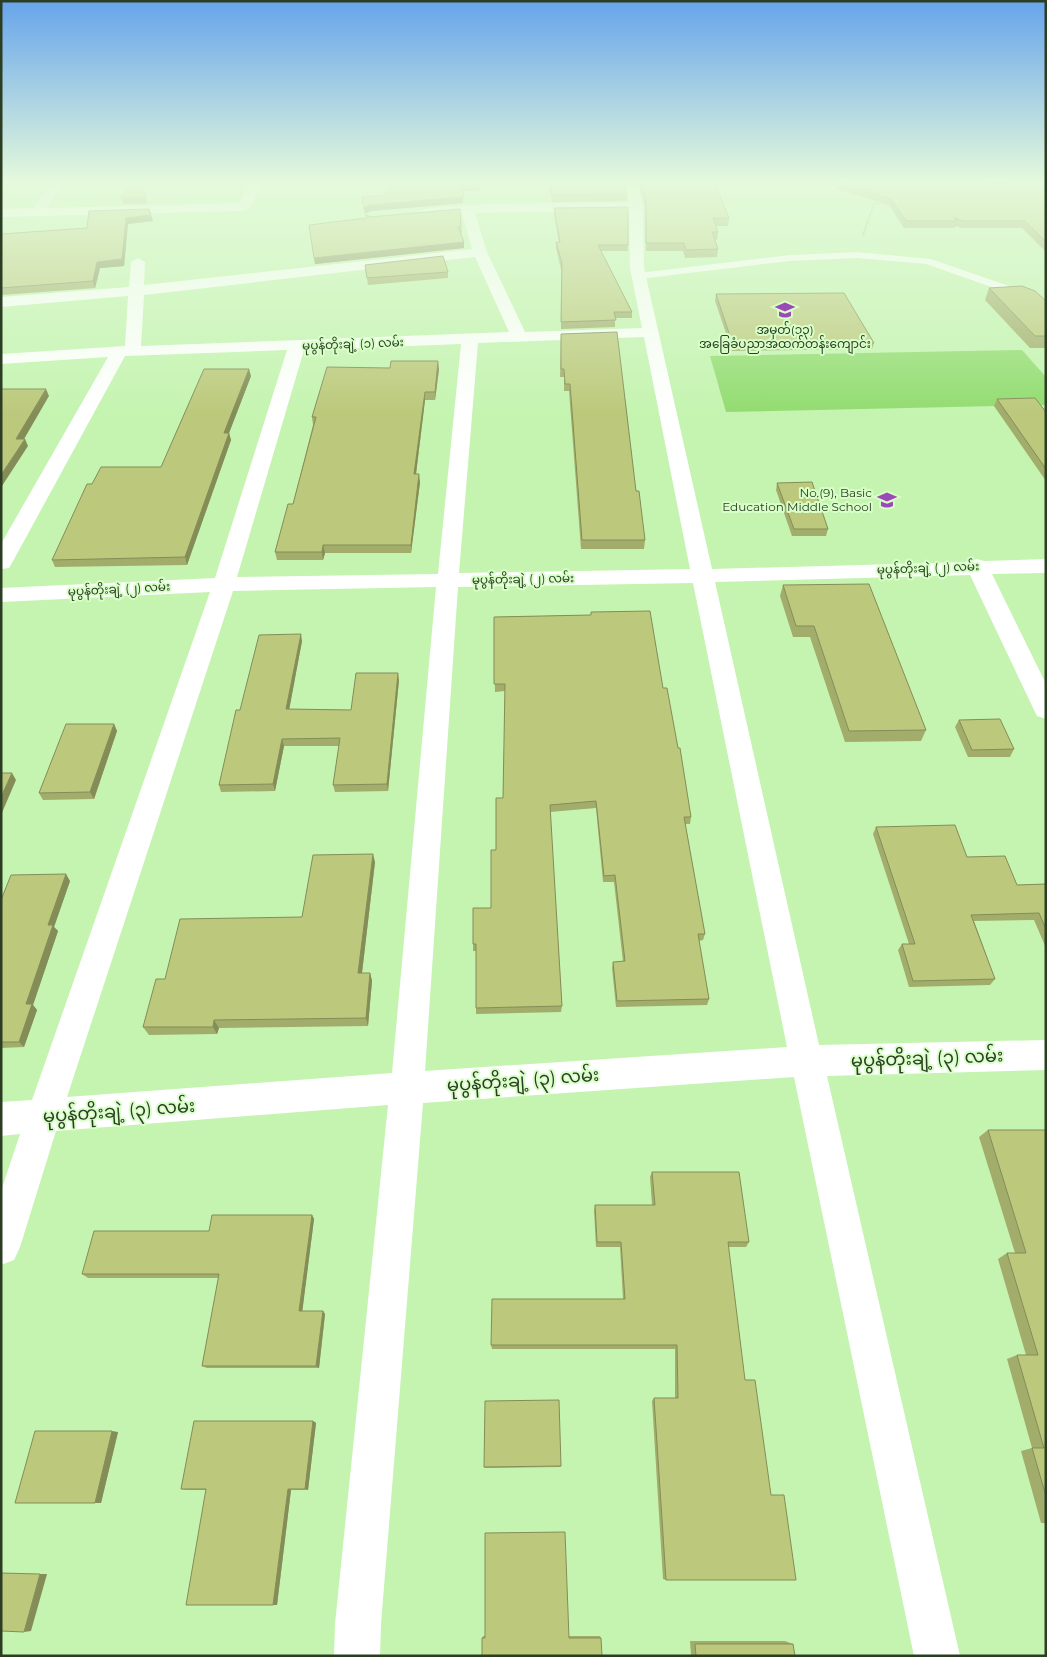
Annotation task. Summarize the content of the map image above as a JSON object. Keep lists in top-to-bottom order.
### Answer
{
  "streets": {
    "street": ["မုပွန်တိုးချဲ့ (၁) လမ်း", "မုပွန်တိုးချဲ့ (၂) လမ်း", "မုပွန်တိုးချဲ့ (၃) လမ်း"]
  },
  "places": {
    "school or university": ["အမှတ်(၁၃) အခြေခံပညာအထက်တန်းကျောင်း", "No.(9), Basic Education Middle School"]
  }
}
